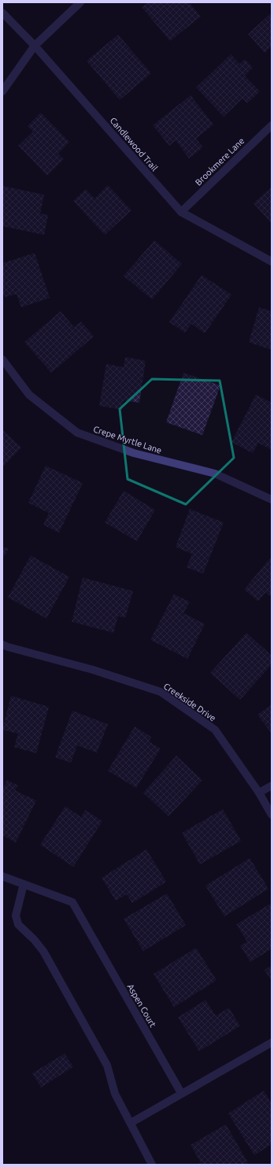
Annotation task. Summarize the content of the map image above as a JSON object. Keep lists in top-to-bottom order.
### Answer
{
  "streets": {
    "street": [
      "Candlewood Trail",
      "Brookmere Lane",
      "Crepe Myrtle Lane",
      "Creekside Drive",
      "Aspen Court"
    ]
  },
  "crossings": [
    ["Candlewood Trail", "Brookmere Lane"]
  ]
}
